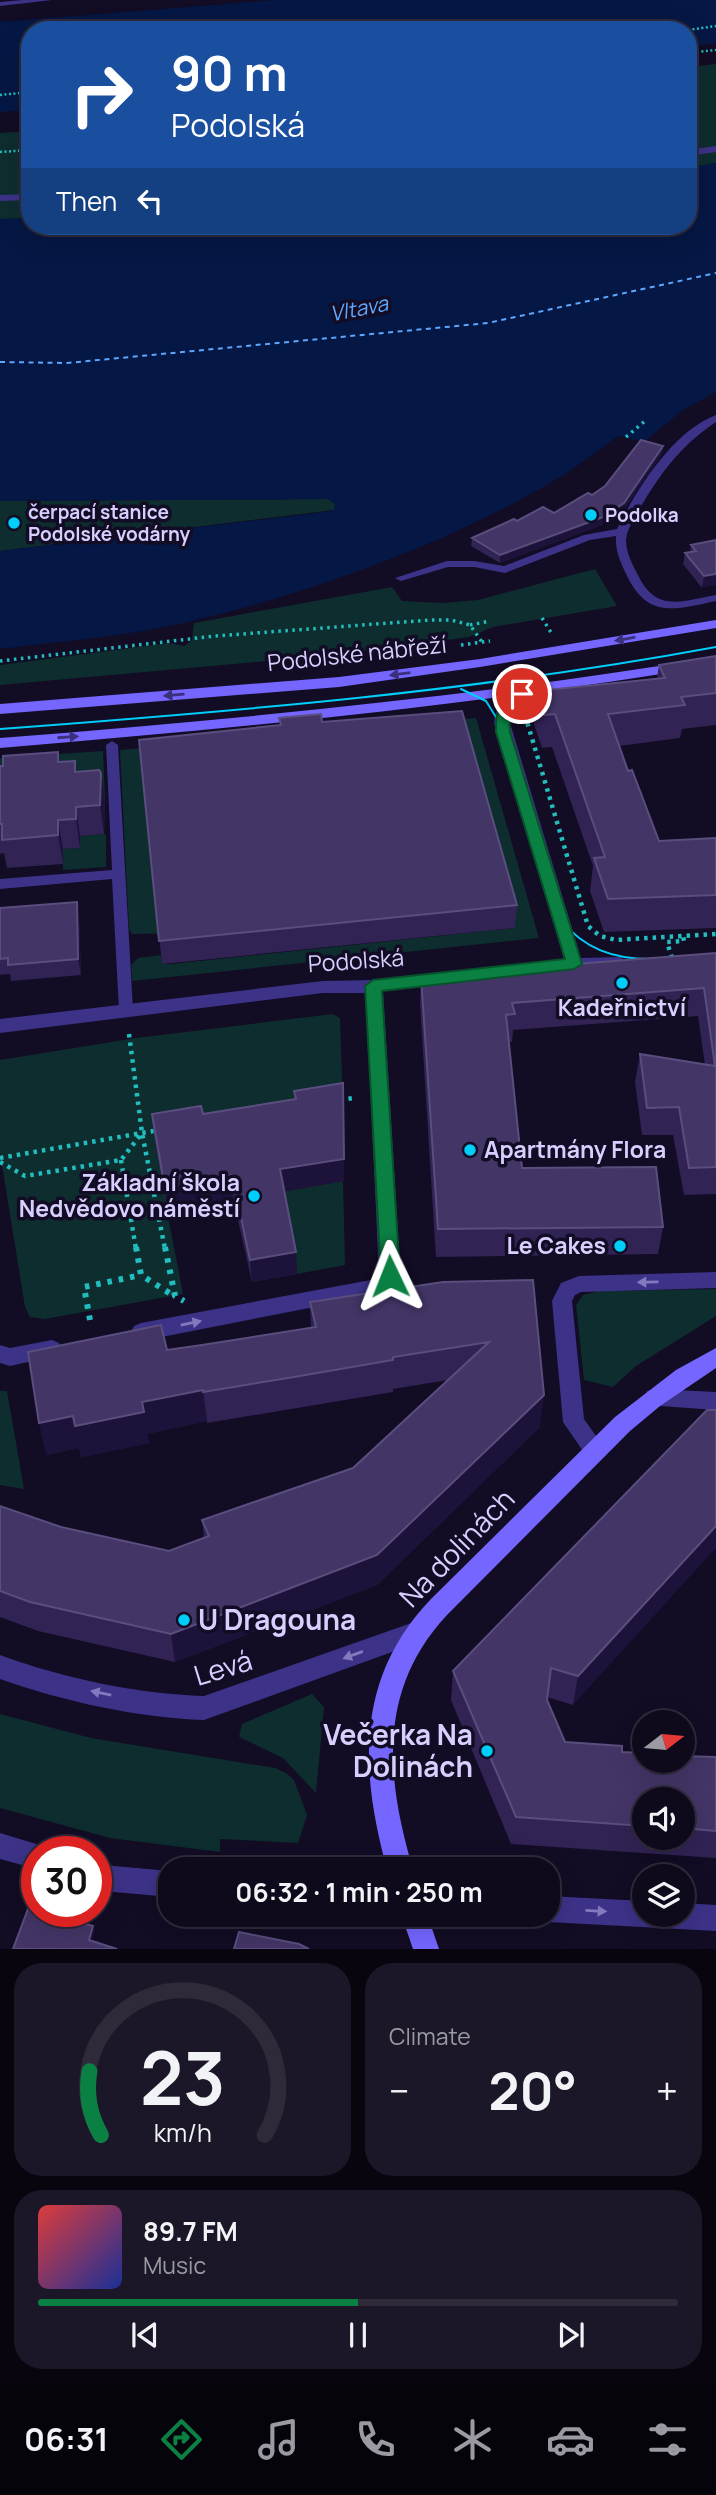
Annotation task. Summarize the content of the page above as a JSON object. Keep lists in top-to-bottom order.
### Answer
{
  "streets": {
    "main road": ["Podolské nábřeží", "Na dolinách"],
    "street": ["Podolská", "Levá"]
  },
  "crossings": [
    ["Na dolinách", "Levá"]
  ],
  "one_way": ["Levá"],
  "water": ["Vltava"],
  "places": [
    "Podolka",
    "čerpací stanice Podolské vodárny",
    "Kadeřnictví",
    "Apartmány Flora",
    "Základní škola Nedvědovo náměstí",
    "Le Cakes",
    "U Dragouna",
    "Večerka Na Dolinách"
  ],
  "north": "right",
  "page": {
    "turn": ["90 m", "Podolská"],
    "then": "Then",
    "limit": "30",
    "trip": "06:32 · 1 min · 250 m",
    "tile": "Climate",
    "heat": ["−", "20°", "+"],
    "song": ["89.7 FM", "Music"],
    "tabs": "06:31",
    "gauge": ["23", "km/h"]
  }
}
